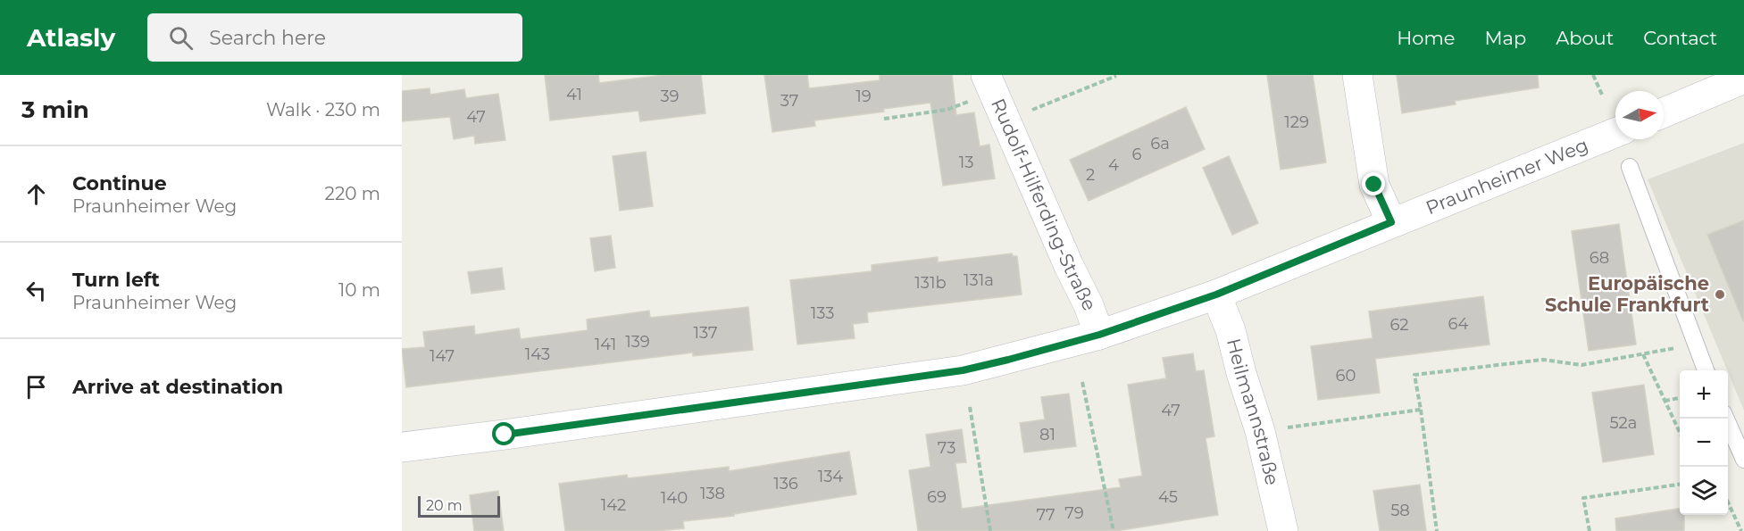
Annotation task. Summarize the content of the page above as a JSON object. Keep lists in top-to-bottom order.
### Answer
{
  "streets": {
    "main road": ["Praunheimer Weg", "Rudolf-Hilferding-Straße", "Heilmannstraße"]
  },
  "crossings": [
    ["Praunheimer Weg", "Rudolf-Hilferding-Straße"],
    ["Praunheimer Weg", "Heilmannstraße"]
  ],
  "places": ["Europäische Schule Frankfurt"],
  "house_numbers": [
    "41",
    "39",
    "19",
    "37",
    "47",
    "129",
    "6a",
    "6",
    "13",
    "4",
    "2",
    "68",
    "131a",
    "131b",
    "133",
    "64",
    "62",
    "137",
    "139",
    "141",
    "143",
    "147",
    "60",
    "47",
    "52a",
    "81",
    "73",
    "134",
    "136",
    "138",
    "69",
    "45",
    "140",
    "142",
    "58",
    "79",
    "77"
  ],
  "scale_bar": "20 m",
  "north": "right",
  "page": {
    "header": "Atlasly",
    "search": "Search here",
    "nav": [
      "Home",
      "Map",
      "About",
      "Contact"
    ],
    "heading": ["3 min", "Walk · 230 m"],
    "list": [
      ["Continue", "Praunheimer Weg", "220 m"],
      ["Turn left", "Praunheimer Weg", "10 m"],
      "Arrive at destination"
    ],
    "map_buttons": ["+", "−"],
    "scale": "20 m"
  }
}
